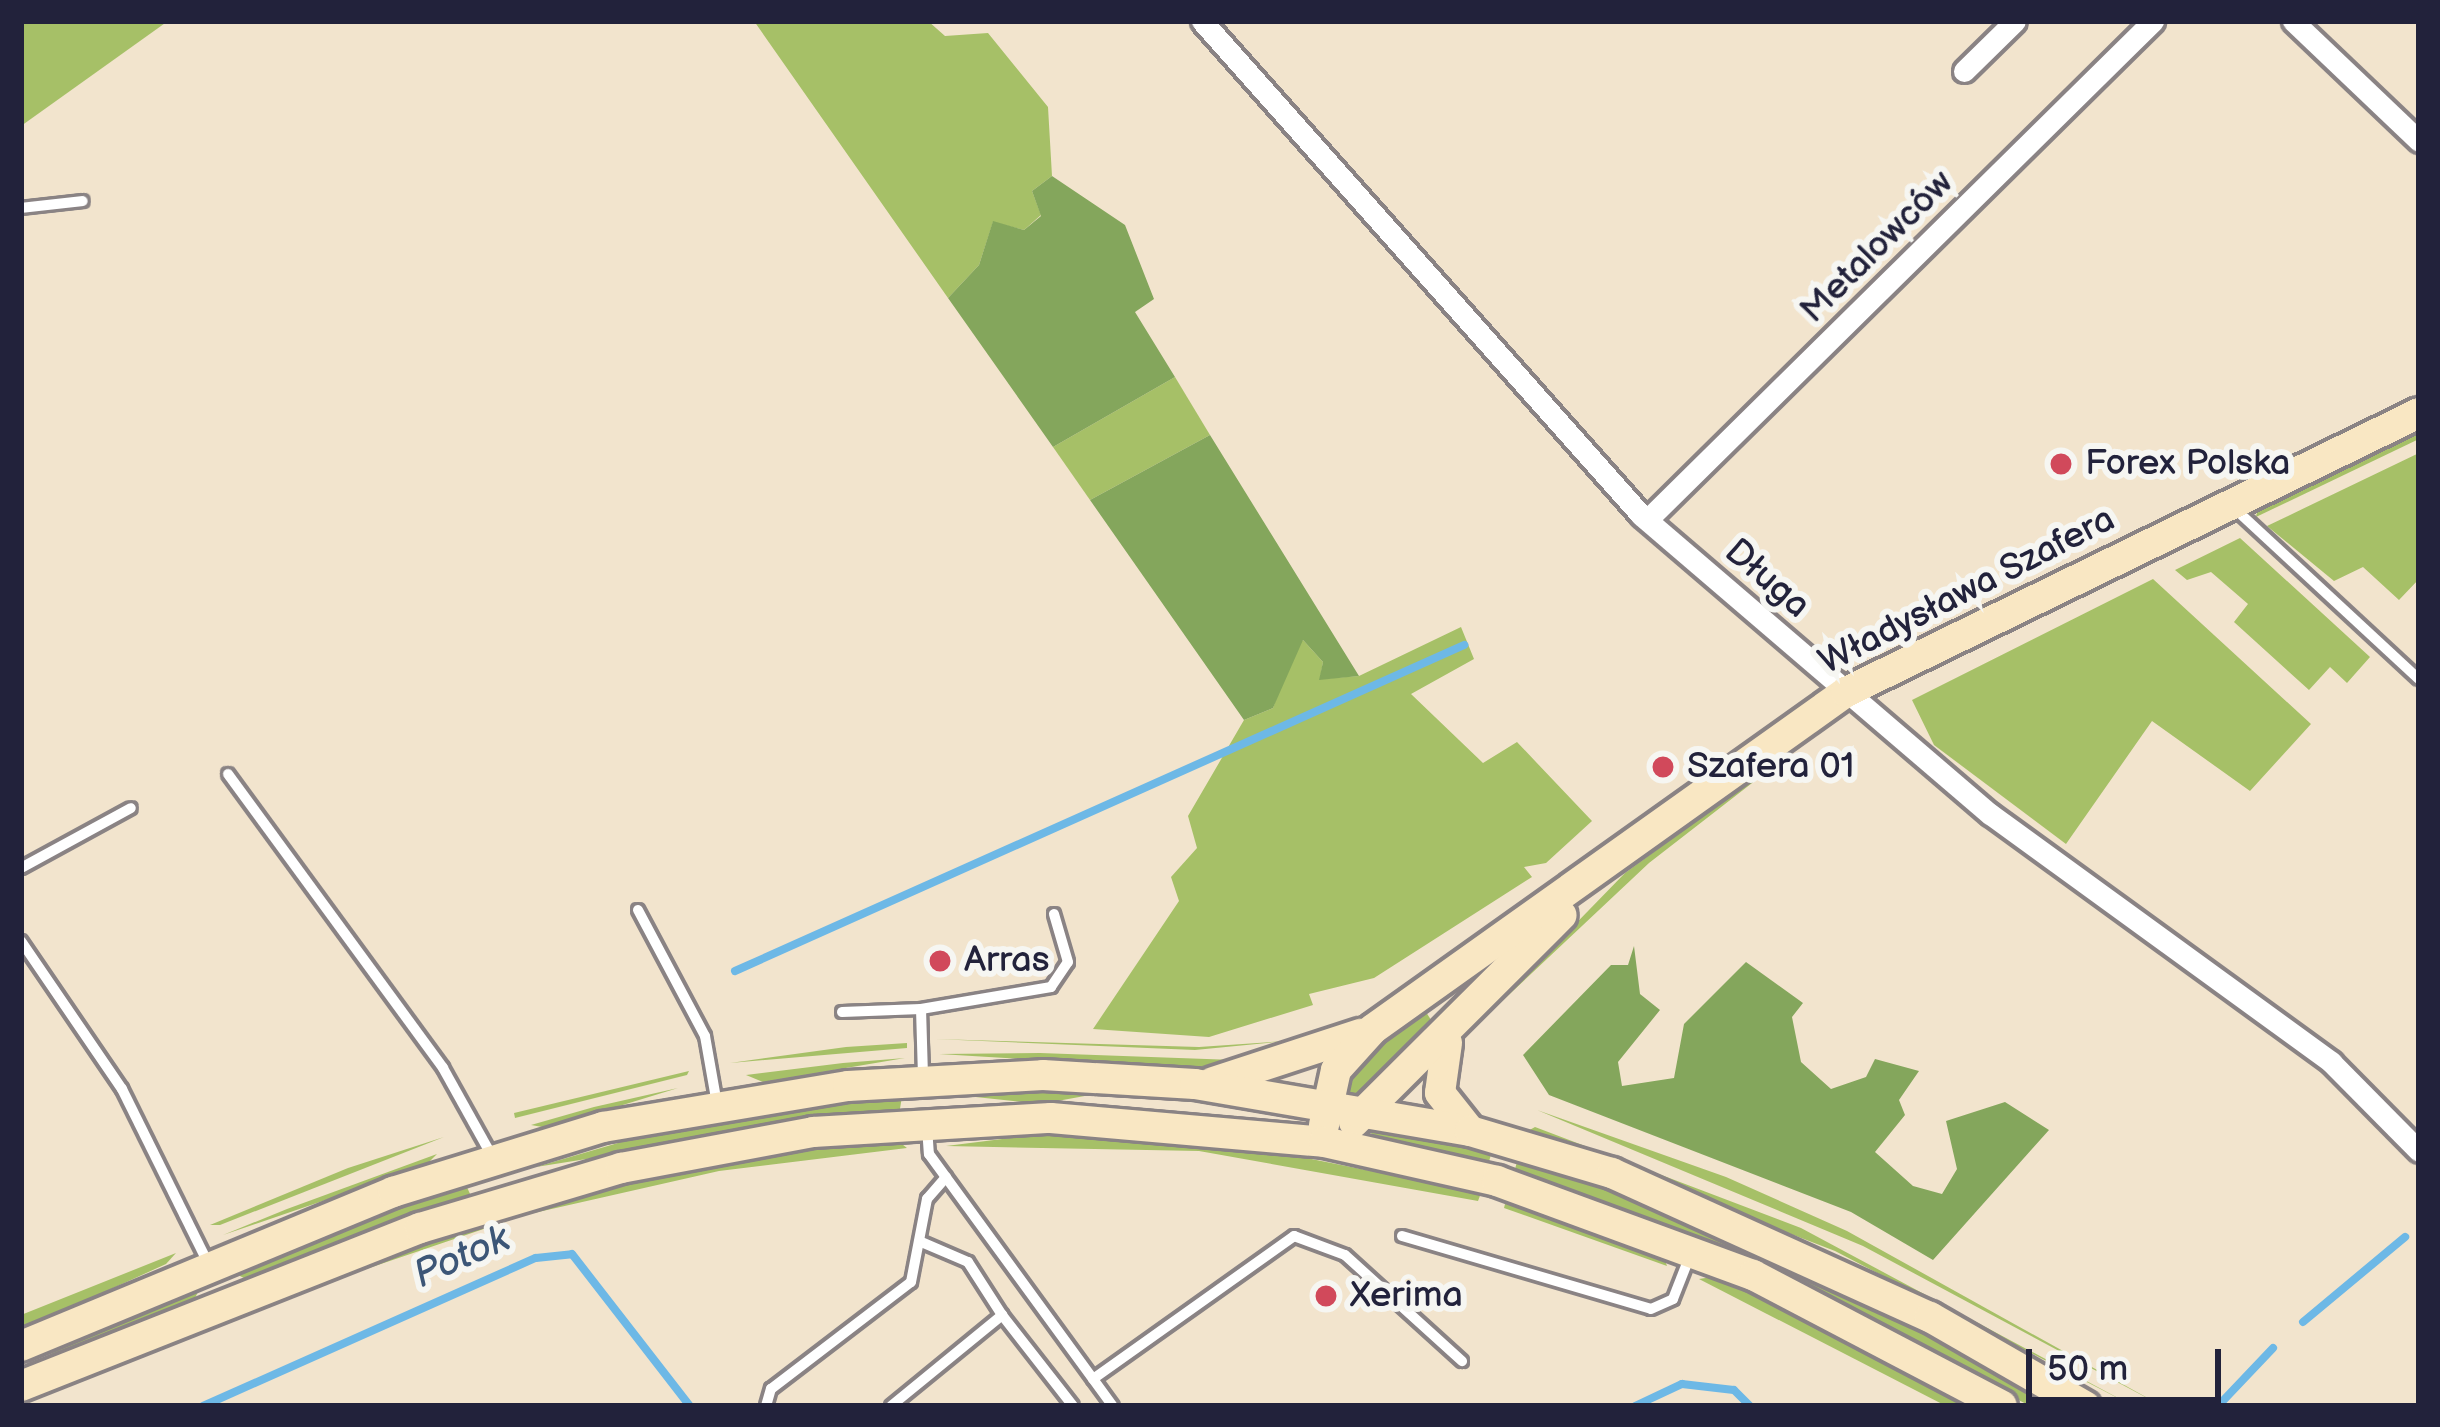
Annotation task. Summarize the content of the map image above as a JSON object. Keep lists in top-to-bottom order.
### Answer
{
  "streets": {
    "street": ["Metalowców", "Długa", "Władysława Szafera"]
  },
  "crossings": [
    ["Metalowców", "Długa"],
    ["Długa", "Władysława Szafera"]
  ],
  "water": ["Potok"],
  "places": [
    "Forex Polska",
    "Szafera 01",
    "Arras",
    "Xerima"
  ],
  "scale_bar": "50 m"
}
